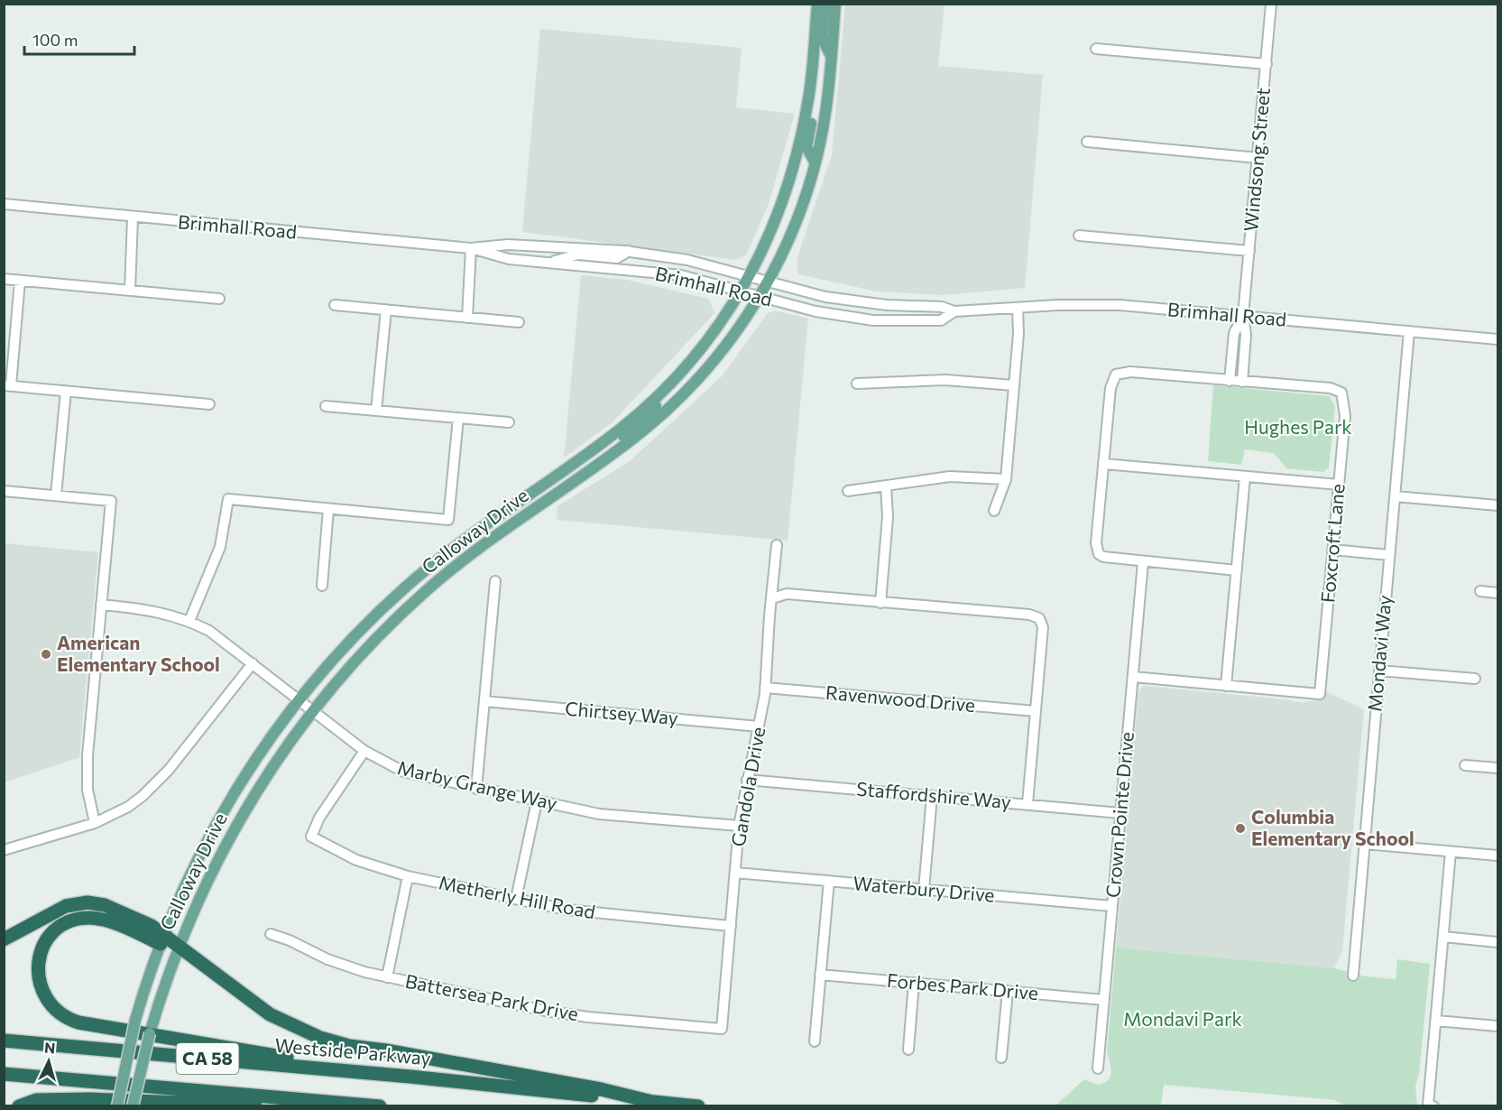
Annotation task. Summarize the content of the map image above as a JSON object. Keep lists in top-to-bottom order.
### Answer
{
  "streets": {
    "highway": ["Westside Parkway", "CA 58"],
    "main road": ["Calloway Drive"],
    "street": [
      "Windsong Street",
      "Brimhall Road",
      "Foxcroft Lane",
      "Mondavi Way",
      "Ravenwood Drive",
      "Chirtsey Way",
      "Marby Grange Way",
      "Gandola Drive",
      "Staffordshire Way",
      "Crown Pointe Drive",
      "Waterbury Drive",
      "Metherly Hill Road",
      "Forbes Park Drive",
      "Battersea Park Drive"
    ]
  },
  "crossings": [
    ["Windsong Street", "Brimhall Road"],
    ["Windsong Street", "Foxcroft Lane"],
    ["Brimhall Road", "Calloway Drive"],
    ["Brimhall Road", "Mondavi Way"],
    ["Calloway Drive", "Marby Grange Way"],
    ["Ravenwood Drive", "Gandola Drive"],
    ["Chirtsey Way", "Gandola Drive"],
    ["Marby Grange Way", "Gandola Drive"],
    ["Marby Grange Way", "Metherly Hill Road"],
    ["Gandola Drive", "Staffordshire Way"],
    ["Gandola Drive", "Waterbury Drive"],
    ["Gandola Drive", "Metherly Hill Road"],
    ["Gandola Drive", "Battersea Park Drive"],
    ["Staffordshire Way", "Crown Pointe Drive"],
    ["Crown Pointe Drive", "Waterbury Drive"],
    ["Crown Pointe Drive", "Forbes Park Drive"]
  ],
  "parks": ["Hughes Park", "Mondavi Park"],
  "places": ["American Elementary School", "Columbia Elementary School"],
  "scale_bar": "100 m",
  "north": "top"
}
